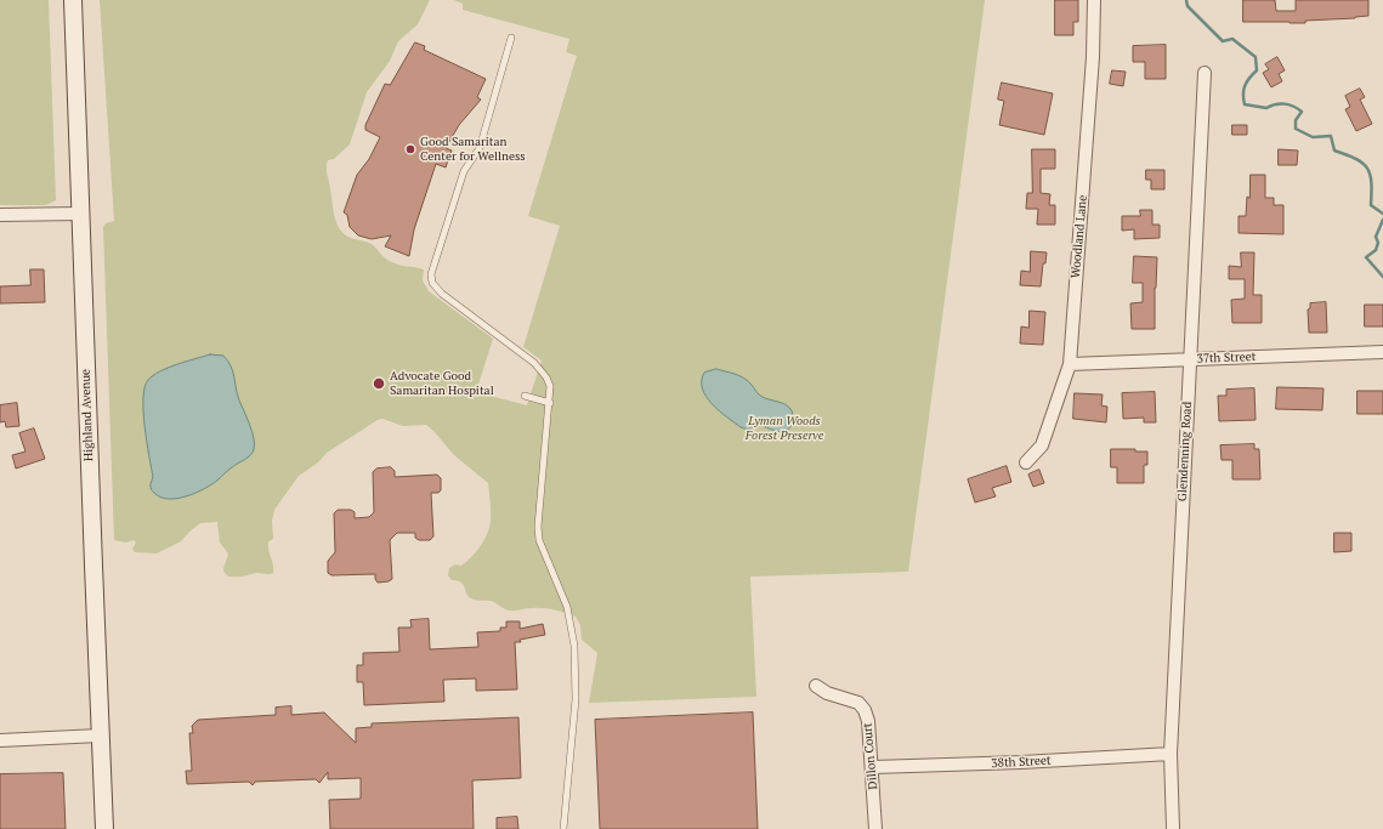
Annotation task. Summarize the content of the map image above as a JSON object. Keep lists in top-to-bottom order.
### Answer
{
  "streets": {
    "main road": ["Highland Avenue"],
    "street": [
      "Woodland Lane",
      "37th Street",
      "Glendenning Road",
      "Dillon Court",
      "38th Street"
    ]
  },
  "crossings": [
    ["Woodland Lane", "37th Street"],
    ["37th Street", "Glendenning Road"],
    ["Glendenning Road", "38th Street"],
    ["Dillon Court", "38th Street"]
  ],
  "parks": ["Lyman Woods Forest Preserve"],
  "places": ["Good Samaritan Center for Wellness", "Advocate Good Samaritan Hospital"]
}
